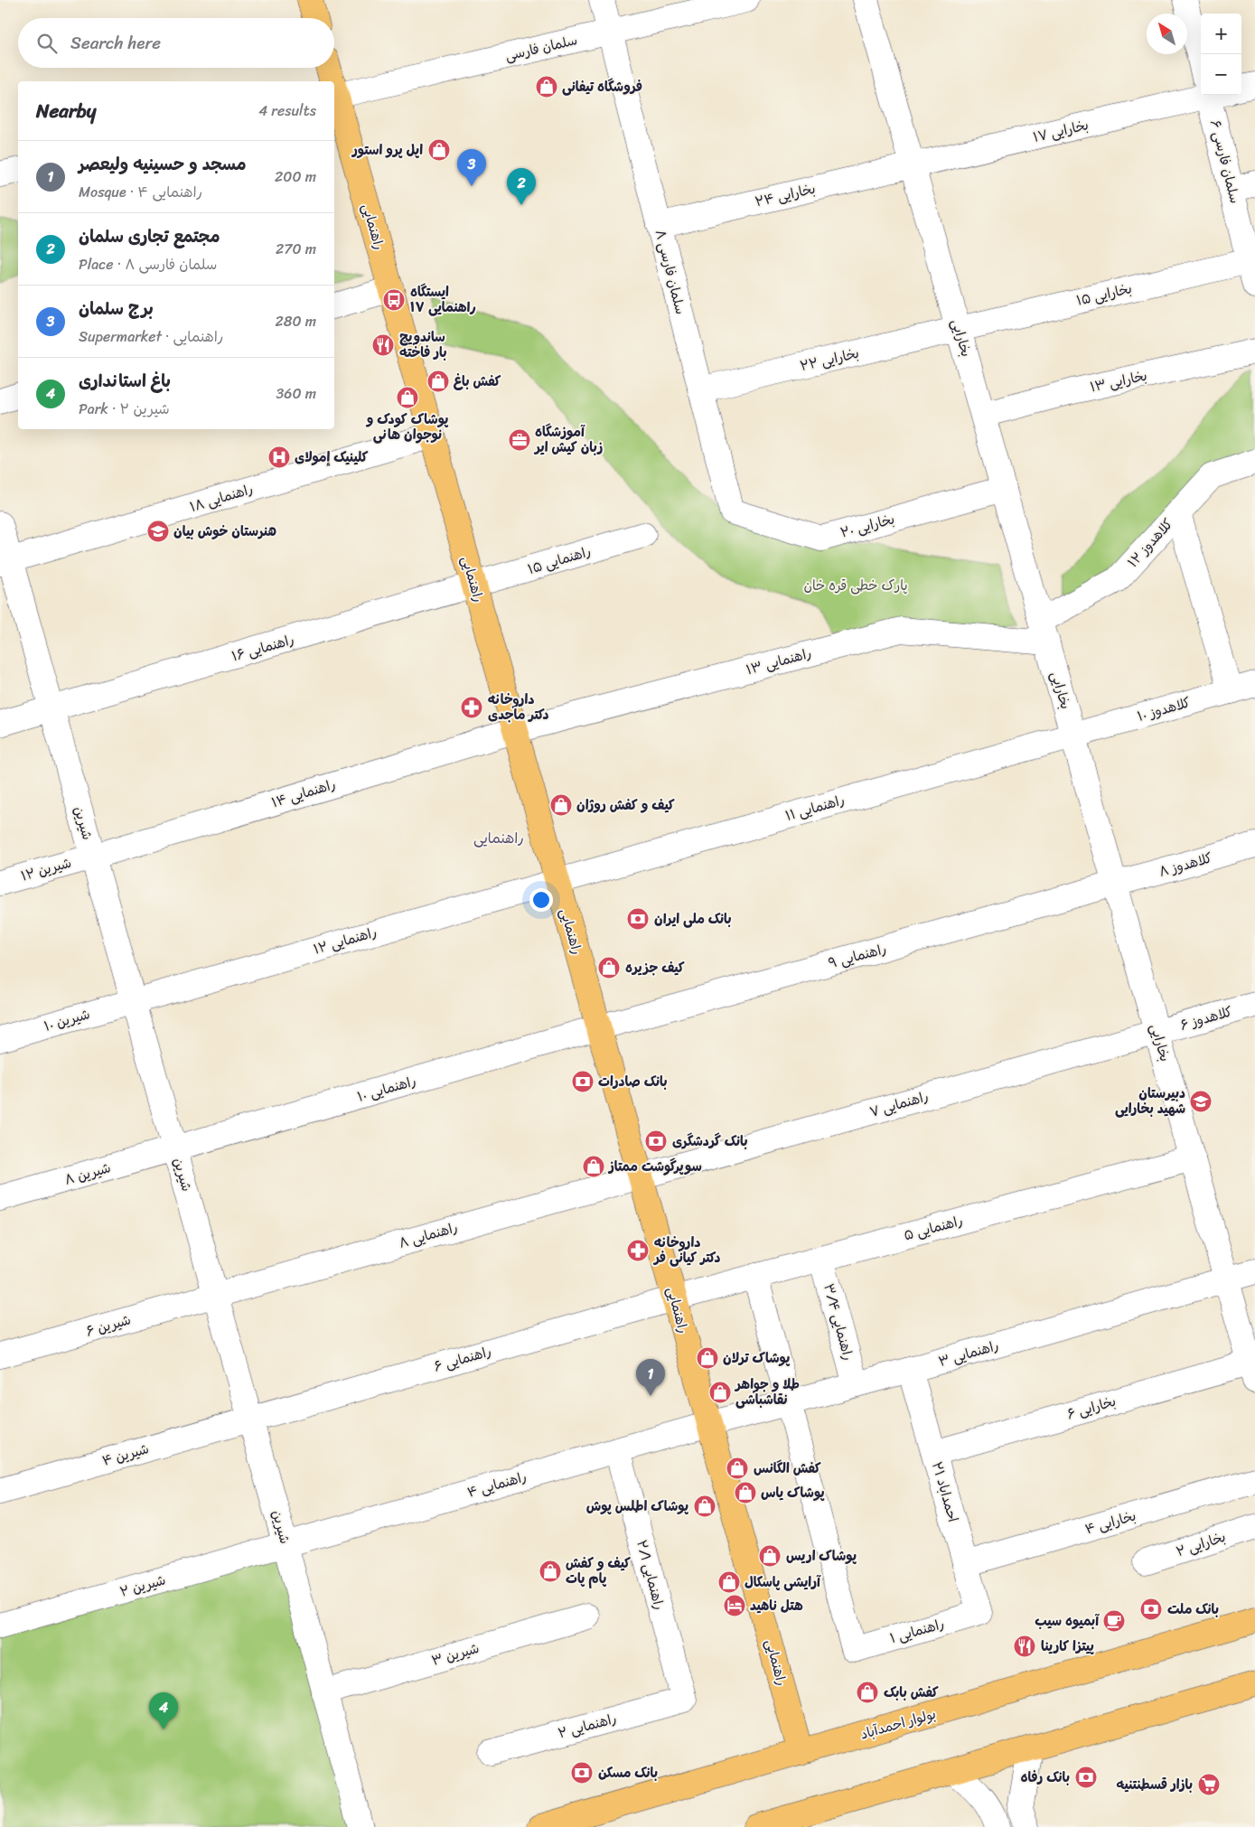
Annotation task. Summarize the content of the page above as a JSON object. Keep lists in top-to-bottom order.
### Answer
{
  "streets": {
    "main road": ["راهنمایی", "بولوار احمدآباد"],
    "street": [
      "سلمان فارسی",
      "بخارایی ۱۷",
      "سلمان فارسی ۶",
      "بخارایی ۲۴",
      "سلمان فارسی ۸",
      "بخارایی ۱۵",
      "بخارایی",
      "بخارایی ۲۲",
      "بخارایی ۱۳",
      "راهنمایی ۱۸",
      "بخارایی ۲۰",
      "کلاهدوز ۱۲",
      "راهنمایی ۱۵",
      "راهنمایی ۱۶",
      "راهنمایی ۱۳",
      "کلاهدوز ۱۰",
      "راهنمایی ۱۴",
      "راهنمایی ۱۱",
      "شیرین",
      "کلاهدوز ۸",
      "شیرین ۱۲",
      "راهنمایی ۱۲",
      "راهنمایی ۹",
      "کلاهدوز ۶",
      "شیرین ۱۰",
      "راهنمایی ۱۰",
      "راهنمایی ۷",
      "شیرین ۸",
      "راهنمایی ۵",
      "راهنمایی ۸",
      "راهنمایی ۳/۴",
      "شیرین ۶",
      "راهنمایی ۳",
      "راهنمایی ۶",
      "بخارایی ۶",
      "شیرین ۴",
      "راهنمایی ۴",
      "احمداباد ۲۱",
      "بخارایی ۴",
      "بخارایی ۲",
      "راهنمایی ۲/۱",
      "شیرین ۲",
      "راهنمایی ۱",
      "شیرین ۳",
      "راهنمایی ۲"
    ]
  },
  "crossings": [
    ["سلمان فارسی", "راهنمایی"],
    ["سلمان فارسی", "سلمان فارسی ۸"],
    ["بخارایی ۱۷", "بخارایی ۲۴"],
    ["بخارایی ۱۷", "بخارایی"],
    ["سلمان فارسی ۶", "بخارایی ۱۵"],
    ["بخارایی ۲۴", "سلمان فارسی ۸"],
    ["بخارایی ۲۴", "بخارایی"],
    ["راهنمایی", "راهنمایی ۱۸"],
    ["راهنمایی", "راهنمایی ۱۵"],
    ["راهنمایی", "راهنمایی ۱۶"],
    ["راهنمایی", "راهنمایی ۱۳"],
    ["راهنمایی", "راهنمایی ۱۴"],
    ["راهنمایی", "راهنمایی ۱۱"],
    ["راهنمایی", "راهنمایی ۱۲"],
    ["راهنمایی", "راهنمایی ۹"],
    ["راهنمایی", "راهنمایی ۱۰"],
    ["راهنمایی", "راهنمایی ۷"],
    ["راهنمایی", "راهنمایی ۵"],
    ["راهنمایی", "راهنمایی ۸"],
    ["راهنمایی", "راهنمایی ۳"],
    ["راهنمایی", "راهنمایی ۶"],
    ["راهنمایی", "راهنمایی ۴"],
    ["راهنمایی", "بولوار احمدآباد"],
    ["سلمان فارسی ۸", "بخارایی ۲۲"],
    ["سلمان فارسی ۸", "بخارایی ۲۰"],
    ["بخارایی ۱۵", "بخارایی"],
    ["بخارایی ۱۵", "بخارایی ۲۲"],
    ["بخارایی", "بخارایی ۲۲"],
    ["بخارایی", "بخارایی ۱۳"],
    ["بخارایی", "بخارایی ۲۰"],
    ["بخارایی", "کلاهدوز ۱۲"],
    ["بخارایی", "راهنمایی ۱۳"],
    ["بخارایی", "کلاهدوز ۱۰"],
    ["بخارایی", "راهنمایی ۱۱"],
    ["بخارایی", "کلاهدوز ۸"],
    ["بخارایی", "راهنمایی ۹"],
    ["بخارایی", "کلاهدوز ۶"],
    ["بخارایی", "راهنمایی ۷"],
    ["بخارایی", "راهنمایی ۵"],
    ["بخارایی", "راهنمایی ۳"],
    ["بخارایی", "بخارایی ۶"],
    ["راهنمایی ۱۸", "شیرین"],
    ["کلاهدوز ۱۲", "راهنمایی ۱۳"],
    ["راهنمایی ۱۵", "راهنمایی ۱۶"],
    ["راهنمایی ۱۶", "شیرین"],
    ["راهنمایی ۱۳", "راهنمایی ۱۴"],
    ["کلاهدوز ۱۰", "راهنمایی ۱۱"],
    ["راهنمایی ۱۴", "شیرین"],
    ["راهنمایی ۱۴", "شیرین ۱۲"],
    ["راهنمایی ۱۱", "راهنمایی ۱۲"],
    ["شیرین", "شیرین ۱۲"],
    ["شیرین", "راهنمایی ۱۲"],
    ["شیرین", "شیرین ۱۰"],
    ["شیرین", "راهنمایی ۱۰"],
    ["شیرین", "شیرین ۸"],
    ["شیرین", "راهنمایی ۸"],
    ["شیرین", "شیرین ۶"],
    ["شیرین", "راهنمایی ۶"],
    ["شیرین", "شیرین ۴"],
    ["شیرین", "راهنمایی ۴"],
    ["شیرین", "شیرین ۲"],
    ["شیرین", "شیرین ۳"],
    ["کلاهدوز ۸", "راهنمایی ۹"],
    ["راهنمایی ۱۲", "شیرین ۱۰"],
    ["راهنمایی ۹", "راهنمایی ۱۰"],
    ["کلاهدوز ۶", "راهنمایی ۷"],
    ["راهنمایی ۱۰", "شیرین ۸"],
    ["راهنمایی ۷", "راهنمایی ۸"],
    ["راهنمایی ۵", "راهنمایی ۳/۴"],
    ["راهنمایی ۵", "راهنمایی ۶"],
    ["راهنمایی ۸", "شیرین ۶"],
    ["راهنمایی ۳/۴", "راهنمایی ۳"],
    ["راهنمایی ۳", "راهنمایی ۴"],
    ["راهنمایی ۳", "احمداباد ۲۱"],
    ["راهنمایی ۳", "راهنمایی ۱"],
    ["راهنمایی ۶", "شیرین ۴"],
    ["بخارایی ۶", "احمداباد ۲۱"],
    ["راهنمایی ۴", "راهنمایی ۲/۱"],
    ["راهنمایی ۴", "شیرین ۲"],
    ["احمداباد ۲۱", "بخارایی ۴"],
    ["احمداباد ۲۱", "راهنمایی ۱"],
    ["راهنمایی ۲/۱", "راهنمایی ۲"]
  ],
  "districts": ["راهنمایی"],
  "parks": ["پارک خطی قره خان"],
  "places": {
    "shop": [
      "فروشگاه تیفانی",
      "اپل پرو استور",
      "کفش باغ",
      "پوشاک کودک و نوجوان هانی",
      "کیف و کفش روژان",
      "کیف جزیره",
      "سوپرگوشت ممتاز",
      "پوشاک ترلان",
      "طلا و جواهر نقاشباشی",
      "کفش الگانس",
      "پوشاک یاس",
      "پوشاک اطلس پوش",
      "پوشاک اریس",
      "کیف و کفش پام پات",
      "آرایشی پاسکال",
      "کفش بابک"
    ],
    "bus stop": ["ایستگاه راهنمایی ۱۷"],
    "restaurant": ["ساندویچ بار فاخته", "پیتزا کارینا"],
    "office": ["آموزشگاه زبان کیش ایر"],
    "hospital": ["کلینیک إمولای"],
    "school or university": ["هنرستان خوش بیان", "دبیرستان شهید بخارایی"],
    "pharmacy": ["داروخانه دکتر ماجدی", "داروخانه دکتر کیانی فر"],
    "bank": [
      "بانک ملی ایران",
      "بانک صادرات",
      "بانک گردشگری",
      "بانک ملت",
      "بانک مسکن",
      "بانک رفاه"
    ],
    "hotel": ["هتل ناهید"],
    "cafe": ["آبمیوه سیب"],
    "supermarket": ["بازار قسطنتنیه"]
  },
  "north": "top left",
  "page": {
    "map_buttons": ["+", "−"],
    "search": "Search here",
    "heading": ["Nearby", "4 results"],
    "list": [
      {
        "mark": "1",
        "name": "مسجد و حسینیه ولیعصر",
        "note": "Mosque · راهنمایی ۴",
        "value": "200 m"
      },
      {
        "mark": "2",
        "name": "مجتمع تجاری سلمان",
        "note": "Place · سلمان فارسی ۸",
        "value": "270 m"
      },
      {
        "mark": "3",
        "name": "برج سلمان",
        "note": "Supermarket · راهنمایی",
        "value": "280 m"
      },
      {
        "mark": "4",
        "name": "باغ استانداری",
        "note": "Park · شیرین ۲",
        "value": "360 m"
      }
    ],
    "pins": [
      "3",
      "2",
      "1",
      "4"
    ]
  }
}
